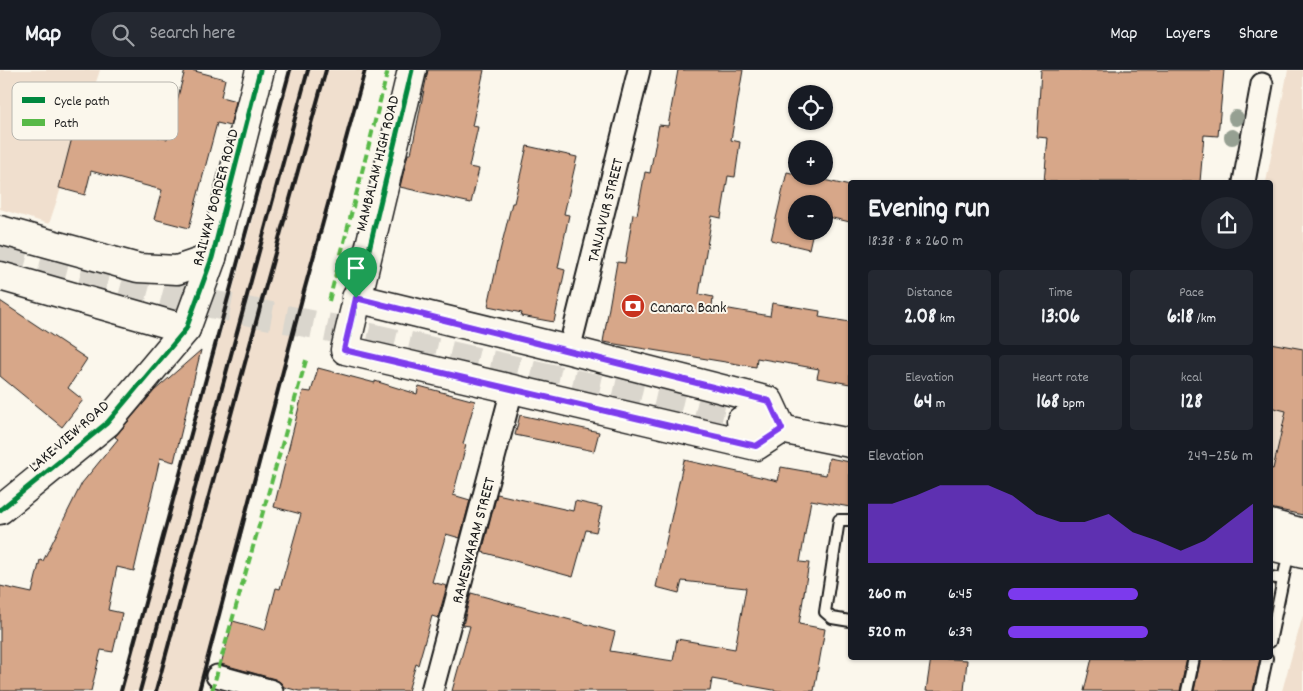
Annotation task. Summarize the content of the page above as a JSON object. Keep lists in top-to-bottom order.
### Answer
{
  "streets": {
    "street": [
      "MAMBALAM HIGH ROAD",
      "RAILWAY BORDER ROAD",
      "TANJAVUR STREET",
      "LAKE VIEW ROAD",
      "RAMESWARAM STREET"
    ]
  },
  "crossings": [
    ["MAMBALAM HIGH ROAD", "RAMESWARAM STREET"],
    ["RAILWAY BORDER ROAD", "LAKE VIEW ROAD"]
  ],
  "places": {
    "bank": ["Canara Bank"]
  },
  "legend": ["Cycle path", "Path"],
  "page": {
    "header": "Map",
    "search": "Search here",
    "nav": ["Map", "Layers", "Share"],
    "map_buttons": ["+", "−"],
    "heading": ["Evening run", "18:38 · 8 × 260 m"],
    "stats": [
      ["Distance", "2.08 km"],
      ["Time", "13:06"],
      ["Pace", "6:18 /km"],
      ["Elevation", "64 m"],
      ["Heart rate", "168 bpm"],
      ["kcal", "128"]
    ],
    "chart": ["Elevation", "249–256 m"],
    "list": [
      {
        "name": "260 m",
        "note": "6:45"
      },
      {
        "name": "520 m",
        "note": "6:39"
      }
    ]
  }
}
